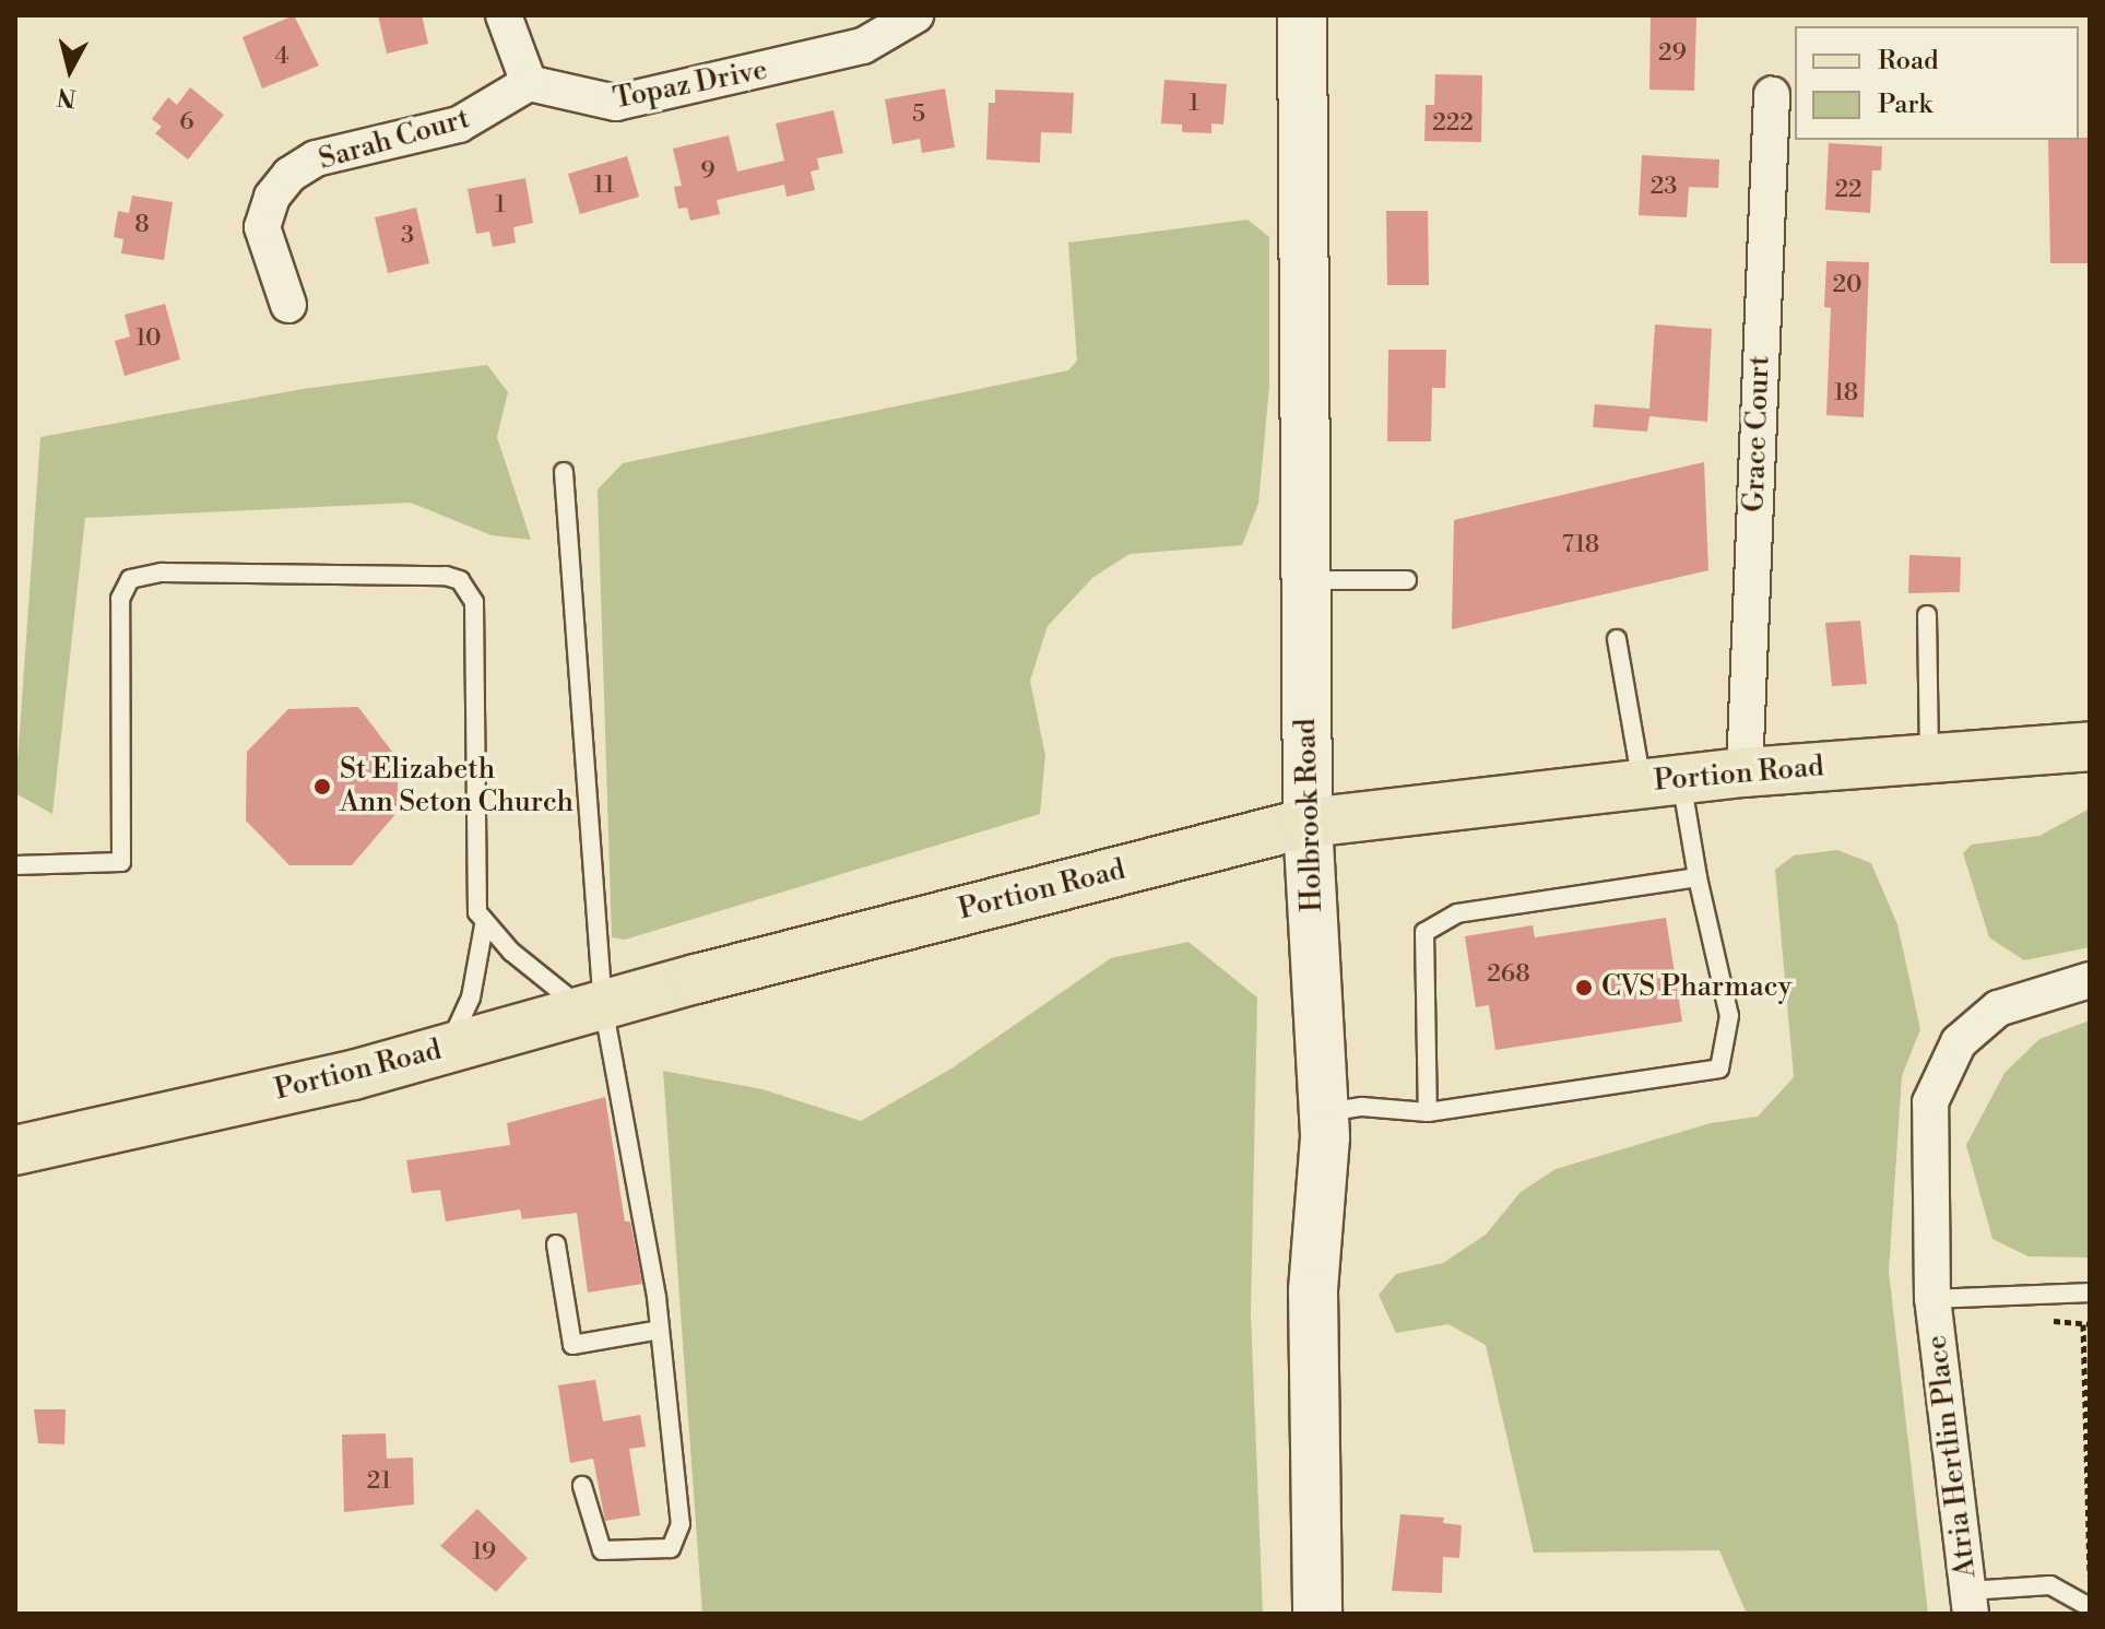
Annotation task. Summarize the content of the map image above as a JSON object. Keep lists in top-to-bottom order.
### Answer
{
  "streets": {
    "main road": ["Portion Road"],
    "street": [
      "Topaz Drive",
      "Sarah Court",
      "Grace Court",
      "Holbrook Road",
      "Atria Hertlin Place"
    ]
  },
  "crossings": [
    ["Topaz Drive", "Sarah Court"],
    ["Grace Court", "Portion Road"],
    ["Portion Road", "Holbrook Road"]
  ],
  "places": ["St Elizabeth Ann Seton Church", "CVS Pharmacy"],
  "house_numbers": [
    "29",
    "4",
    "1",
    "5",
    "6",
    "222",
    "9",
    "11",
    "23",
    "22",
    "1",
    "8",
    "3",
    "20",
    "10",
    "18",
    "718",
    "268",
    "21",
    "19"
  ],
  "legend": ["Road", "Park"],
  "north": "bottom"
}
